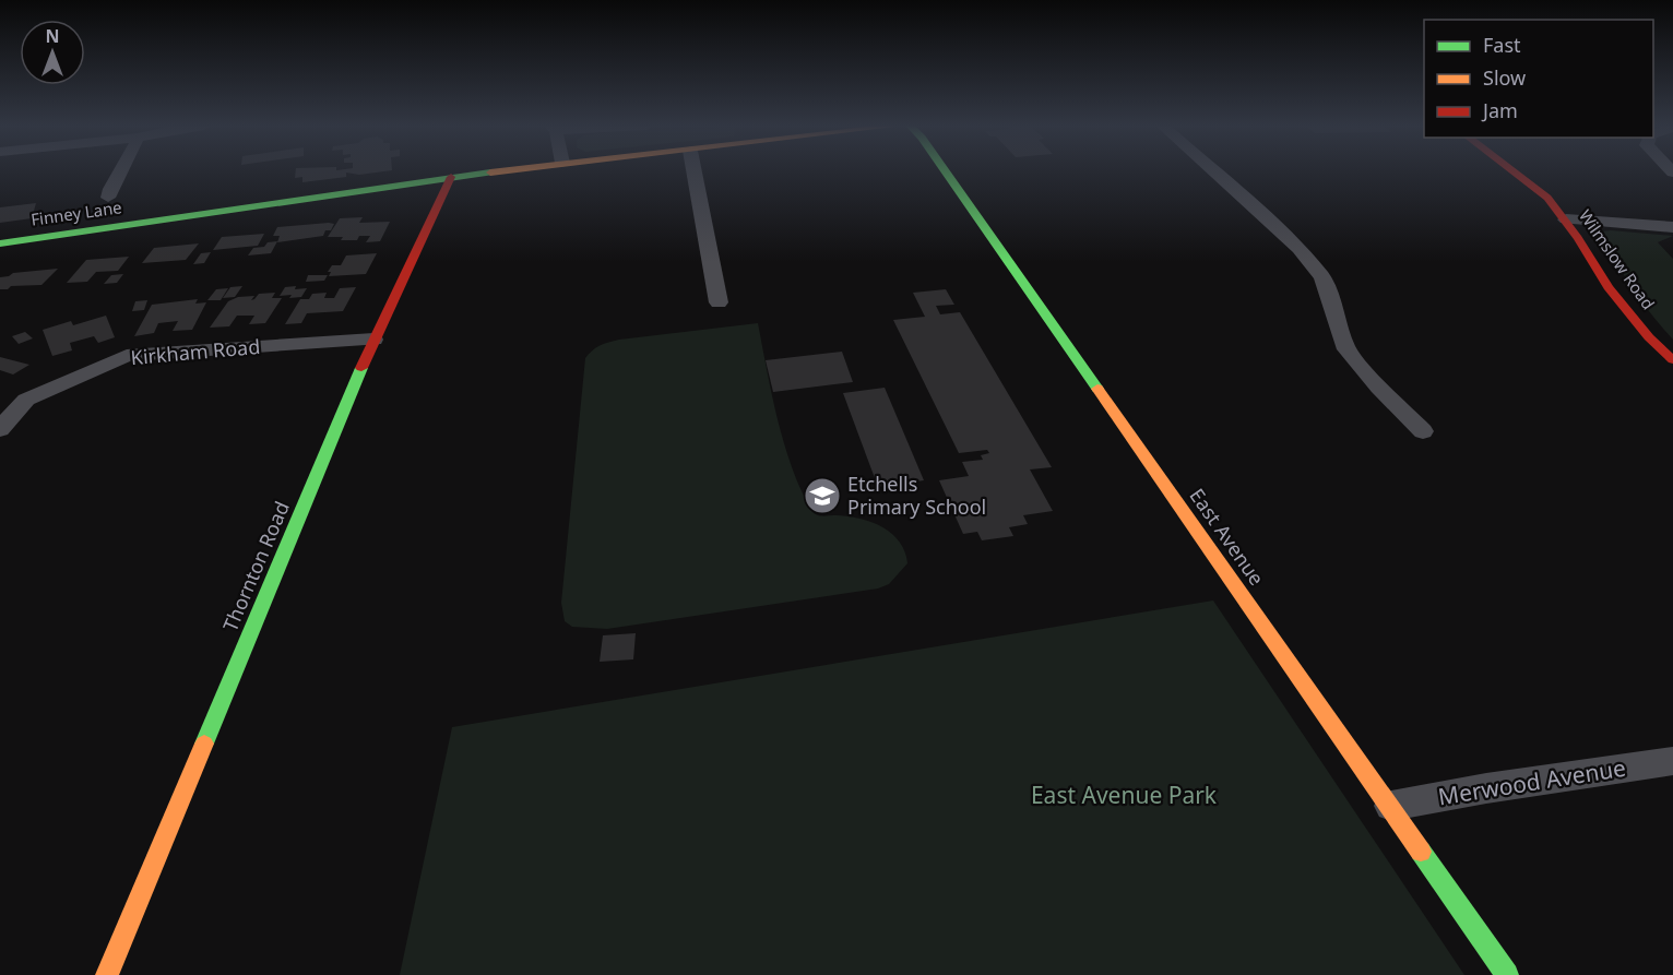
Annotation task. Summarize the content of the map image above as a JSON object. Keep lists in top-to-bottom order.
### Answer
{
  "streets": {
    "street": [
      "Finney Lane",
      "Wilmslow Road",
      "Kirkham Road",
      "East Avenue",
      "Thornton Road",
      "Merwood Avenue"
    ]
  },
  "crossings": [
    ["Finney Lane", "Thornton Road"],
    ["Kirkham Road", "Thornton Road"],
    ["East Avenue", "Merwood Avenue"]
  ],
  "parks": ["East Avenue Park"],
  "places": {
    "school or university": ["Etchells Primary School"]
  },
  "legend": ["Fast", "Slow", "Jam"],
  "north": "top"
}
